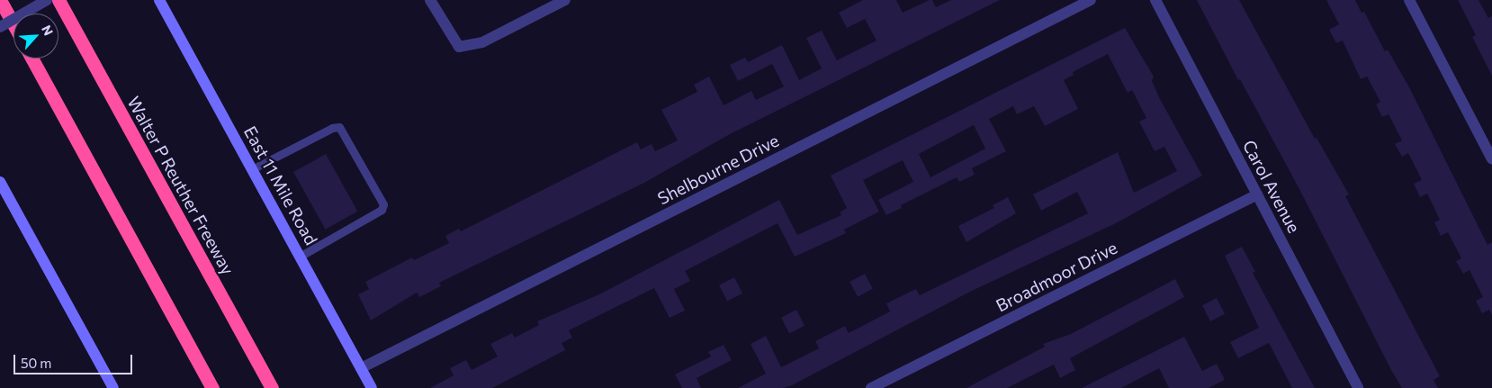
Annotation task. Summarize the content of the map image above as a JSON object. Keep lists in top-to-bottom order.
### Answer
{
  "streets": {
    "highway": ["Walter P Reuther Freeway"],
    "main road": ["East 11 Mile Road"],
    "street": ["Shelbourne Drive", "Carol Avenue", "Broadmoor Drive"]
  },
  "crossings": [
    ["Shelbourne Drive", "East 11 Mile Road"],
    ["Carol Avenue", "Broadmoor Drive"]
  ],
  "scale_bar": "50 m",
  "north": "top right"
}
